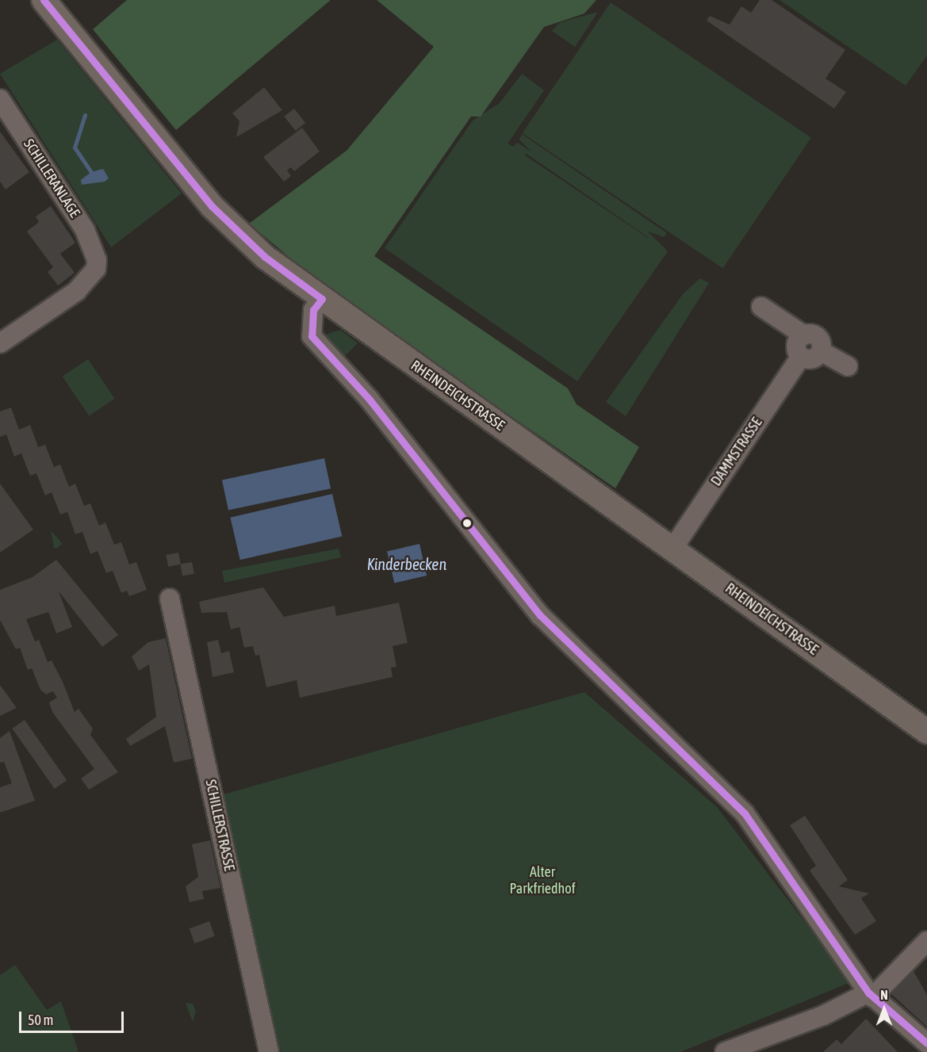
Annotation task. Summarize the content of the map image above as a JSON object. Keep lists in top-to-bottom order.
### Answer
{
  "streets": {
    "main road": ["RHEINDEICHSTRASSE"],
    "street": ["SCHILLERANLAGE", "DAMMSTRASSE", "SCHILLERSTRASSE"]
  },
  "crossings": [
    ["RHEINDEICHSTRASSE", "DAMMSTRASSE"]
  ],
  "water": ["Kinderbecken"],
  "parks": ["Alter Parkfriedhof"],
  "scale_bar": "50 m",
  "north": "top"
}
